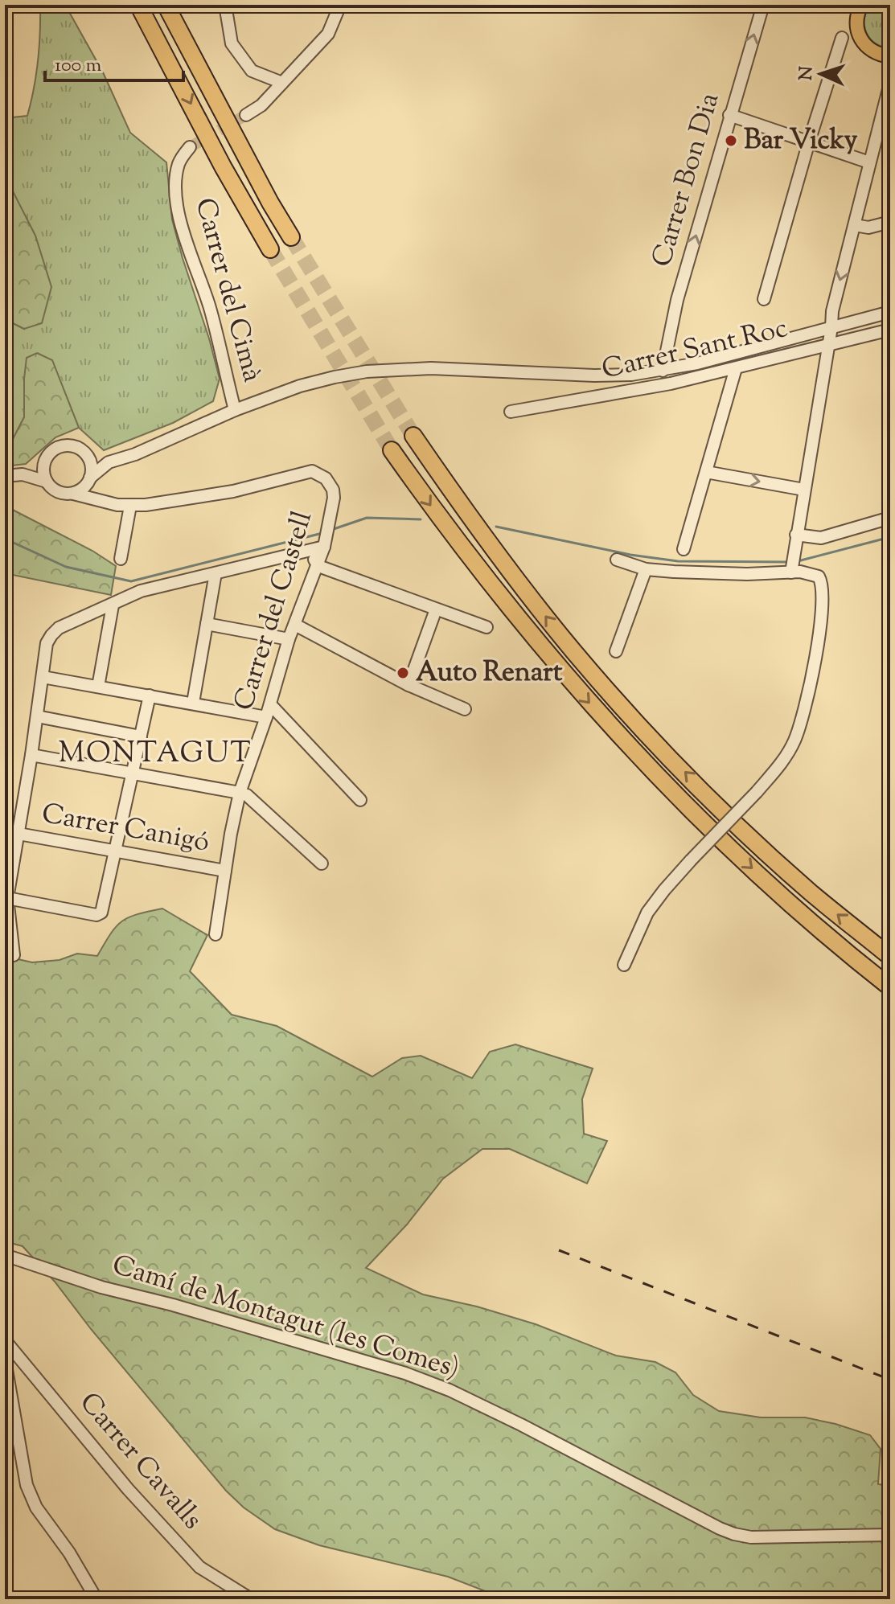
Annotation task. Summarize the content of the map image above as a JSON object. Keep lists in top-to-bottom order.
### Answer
{
  "streets": {
    "street": [
      "Carrer Bon Dia",
      "Carrer del Cimà",
      "Carrer Sant Roc",
      "Carrer del Castell",
      "Carrer Canigó",
      "Camí de Montagut (les Comes)",
      "Carrer Cavalls"
    ]
  },
  "crossings": [
    ["Carrer del Castell", "Carrer Canigó"]
  ],
  "districts": ["MONTAGUT"],
  "places": ["Bar Vicky", "Auto Renart"],
  "scale_bar": "100 m",
  "north": "left"
}
